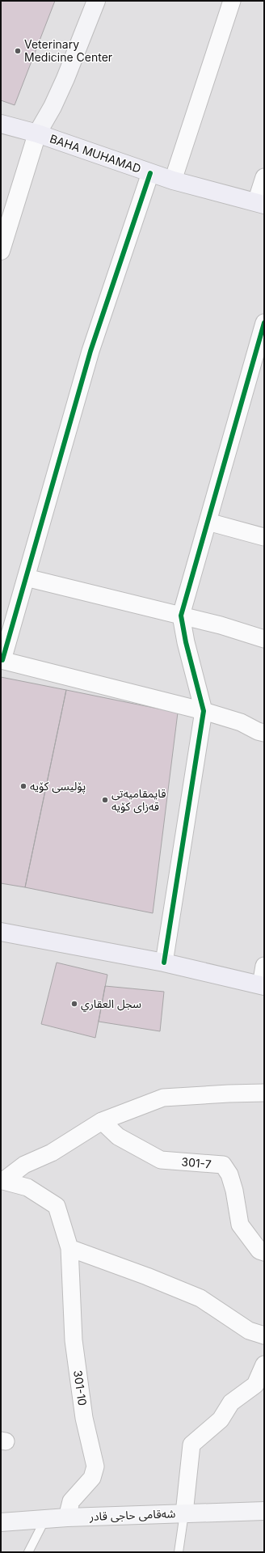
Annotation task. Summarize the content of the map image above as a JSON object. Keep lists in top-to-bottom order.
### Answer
{
  "streets": {
    "main road": ["BAHA MUHAMAD", "شەقامی حاجی قادر"],
    "street": ["301-7", "301-10"]
  },
  "crossings": [
    ["301-10", "شەقامی حاجی قادر"]
  ],
  "places": [
    "Veterinary Medicine Center",
    "پۆلیسی كۆیه‌",
    "قایمقامیه‌تی قه‌زای كۆیه‌",
    "سجل العقاري"
  ]
}
